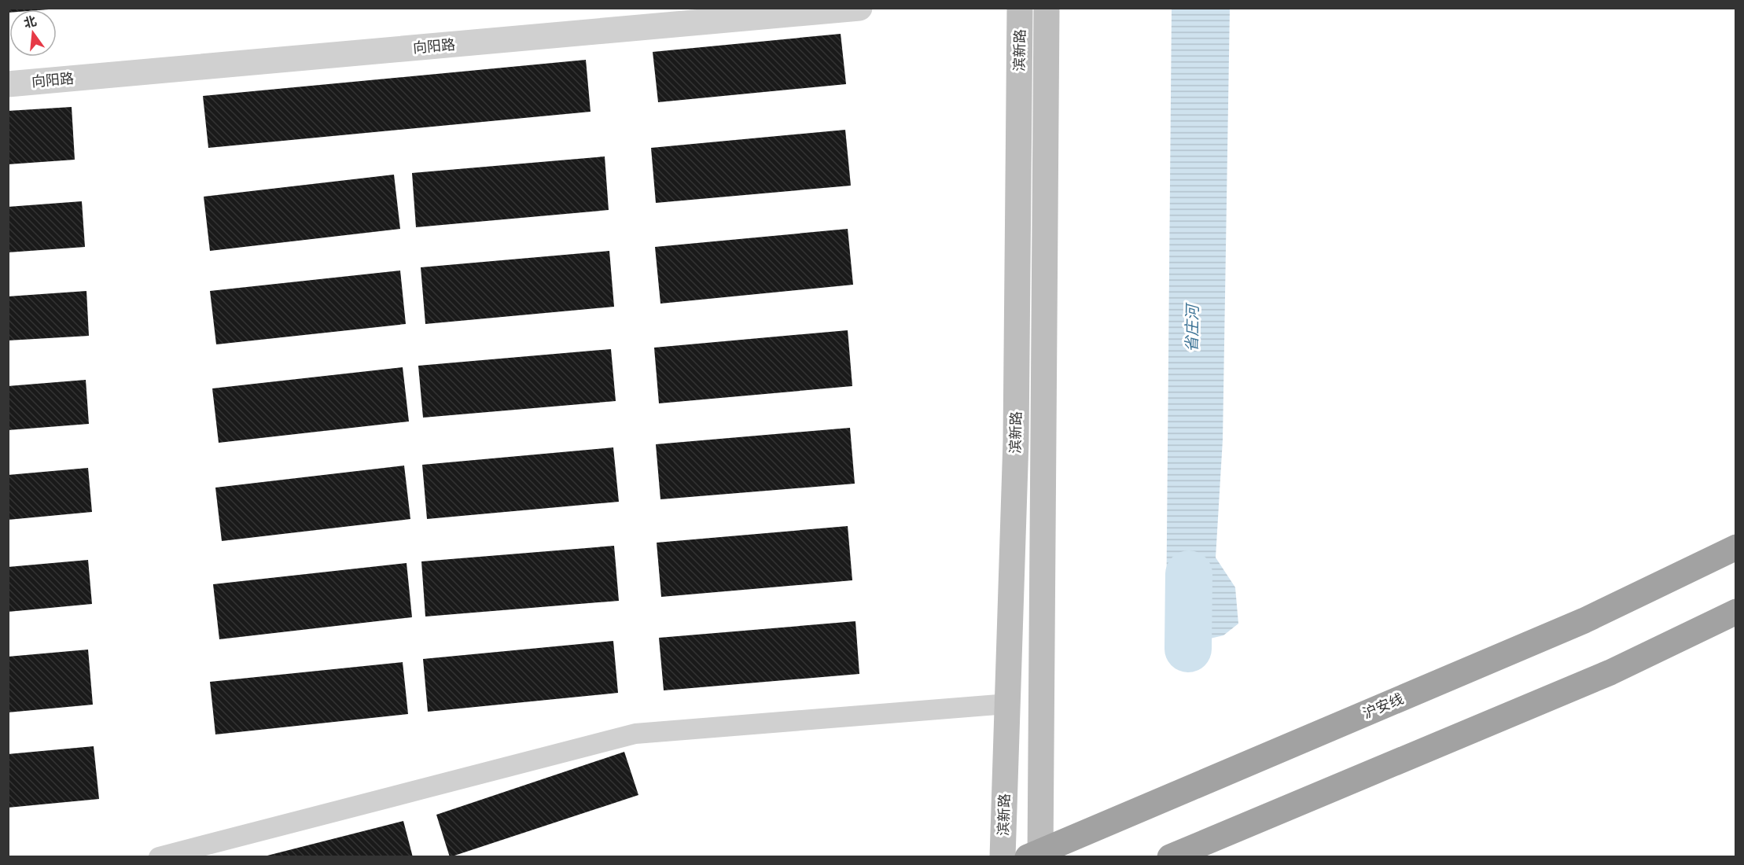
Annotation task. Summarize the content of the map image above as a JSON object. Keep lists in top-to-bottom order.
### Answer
{
  "streets": {
    "highway": ["沪安线"],
    "main road": ["滨新路"],
    "street": ["向阳路"]
  },
  "crossings": [
    ["滨新路", "沪安线"]
  ],
  "water": ["省庄河"],
  "north": "top"
}
